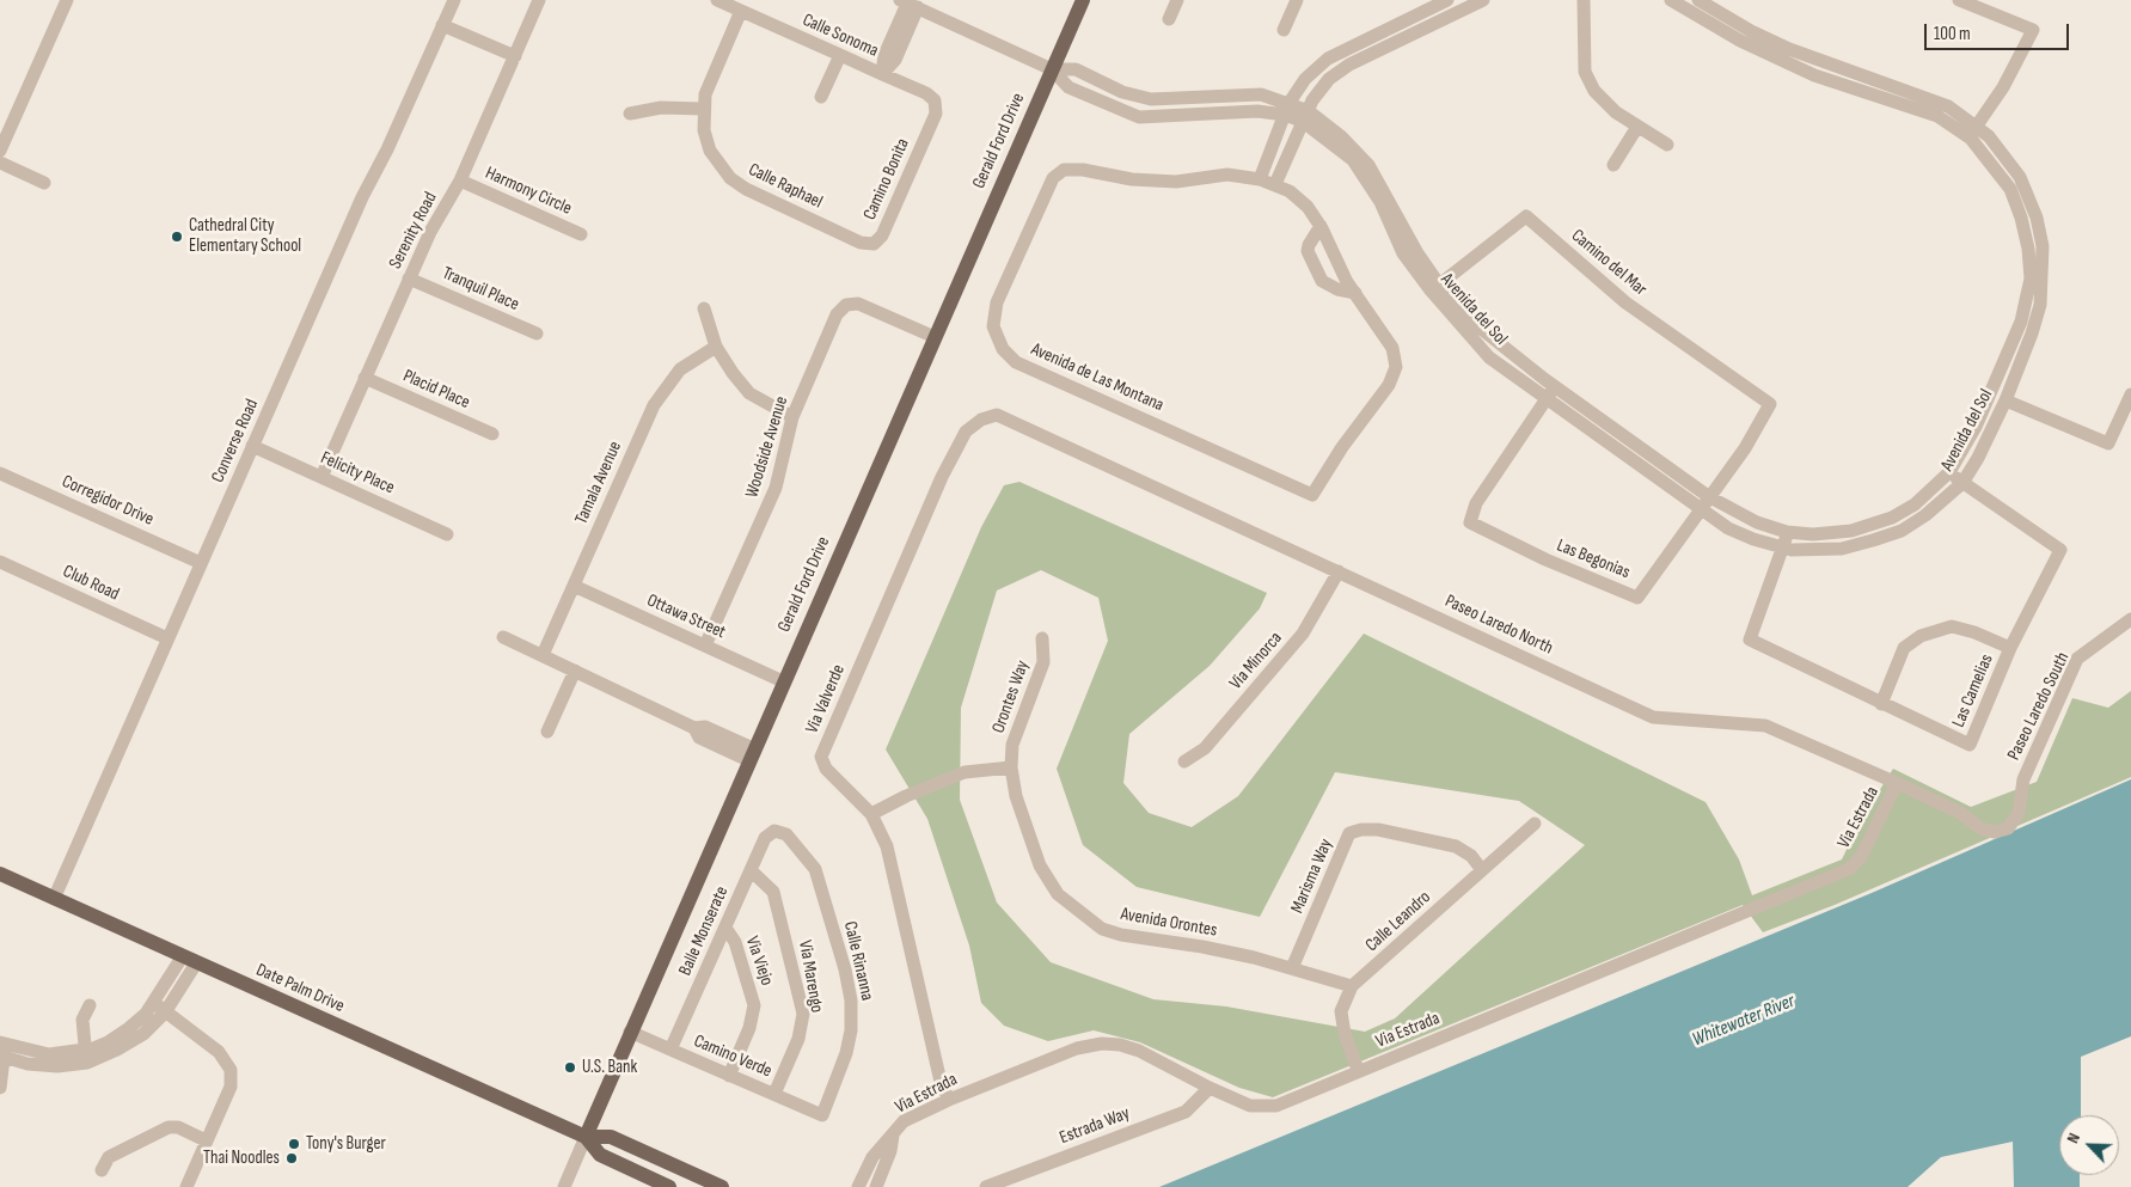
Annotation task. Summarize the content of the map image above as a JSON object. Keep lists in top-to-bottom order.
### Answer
{
  "streets": {
    "main road": ["Gerald Ford Drive", "Date Palm Drive"],
    "street": [
      "Calle Sonoma",
      "Camino Bonita",
      "Calle Raphael",
      "Harmony Circle",
      "Serenity Road",
      "Camino del Mar",
      "Tranquil Place",
      "Avenida del Sol",
      "Avenida de Las Montana",
      "Placid Place",
      "Converse Road",
      "Woodside Avenue",
      "Felicity Place",
      "Tamala Avenue",
      "Corregidor Drive",
      "Las Begonias",
      "Club Road",
      "Ottawa Street",
      "Paseo Laredo North",
      "Via Minorca",
      "Las Camelias",
      "Orontes Way",
      "Via Valverde",
      "Paseo Laredo South",
      "Via Estrada",
      "Marisma Way",
      "Calle Leandro",
      "Avenida Orontes",
      "Balle Monserate",
      "Via Viejo",
      "Calle Rinanna",
      "Via Marengo",
      "Camino Verde",
      "Estrada Way"
    ]
  },
  "crossings": [
    ["Calle Sonoma", "Camino Bonita"],
    ["Calle Sonoma", "Calle Raphael"],
    ["Gerald Ford Drive", "Avenida del Sol"],
    ["Gerald Ford Drive", "Woodside Avenue"],
    ["Gerald Ford Drive", "Ottawa Street"],
    ["Gerald Ford Drive", "Date Palm Drive"],
    ["Gerald Ford Drive", "Camino Verde"],
    ["Camino Bonita", "Calle Raphael"],
    ["Harmony Circle", "Serenity Road"],
    ["Serenity Road", "Tranquil Place"],
    ["Serenity Road", "Placid Place"],
    ["Serenity Road", "Felicity Place"],
    ["Camino del Mar", "Avenida del Sol"],
    ["Camino del Mar", "Las Begonias"],
    ["Avenida del Sol", "Las Begonias"],
    ["Avenida del Sol", "Las Camelias"],
    ["Converse Road", "Felicity Place"],
    ["Converse Road", "Corregidor Drive"],
    ["Converse Road", "Club Road"],
    ["Converse Road", "Date Palm Drive"],
    ["Woodside Avenue", "Ottawa Street"],
    ["Tamala Avenue", "Ottawa Street"],
    ["Paseo Laredo North", "Via Minorca"],
    ["Paseo Laredo North", "Via Valverde"],
    ["Paseo Laredo North", "Paseo Laredo South"],
    ["Paseo Laredo North", "Via Estrada"],
    ["Orontes Way", "Avenida Orontes"],
    ["Via Valverde", "Via Estrada"],
    ["Via Estrada", "Calle Leandro"],
    ["Via Estrada", "Estrada Way"],
    ["Marisma Way", "Calle Leandro"],
    ["Marisma Way", "Avenida Orontes"],
    ["Calle Leandro", "Avenida Orontes"],
    ["Balle Monserate", "Via Viejo"],
    ["Balle Monserate", "Calle Rinanna"],
    ["Balle Monserate", "Via Marengo"],
    ["Balle Monserate", "Camino Verde"],
    ["Via Viejo", "Camino Verde"],
    ["Calle Rinanna", "Camino Verde"],
    ["Via Marengo", "Camino Verde"]
  ],
  "water": ["Whitewater River"],
  "places": [
    "Cathedral City Elementary School",
    "U.S. Bank",
    "Tony's Burger",
    "Thai Noodles"
  ],
  "scale_bar": "100 m",
  "north": "top left"
}
